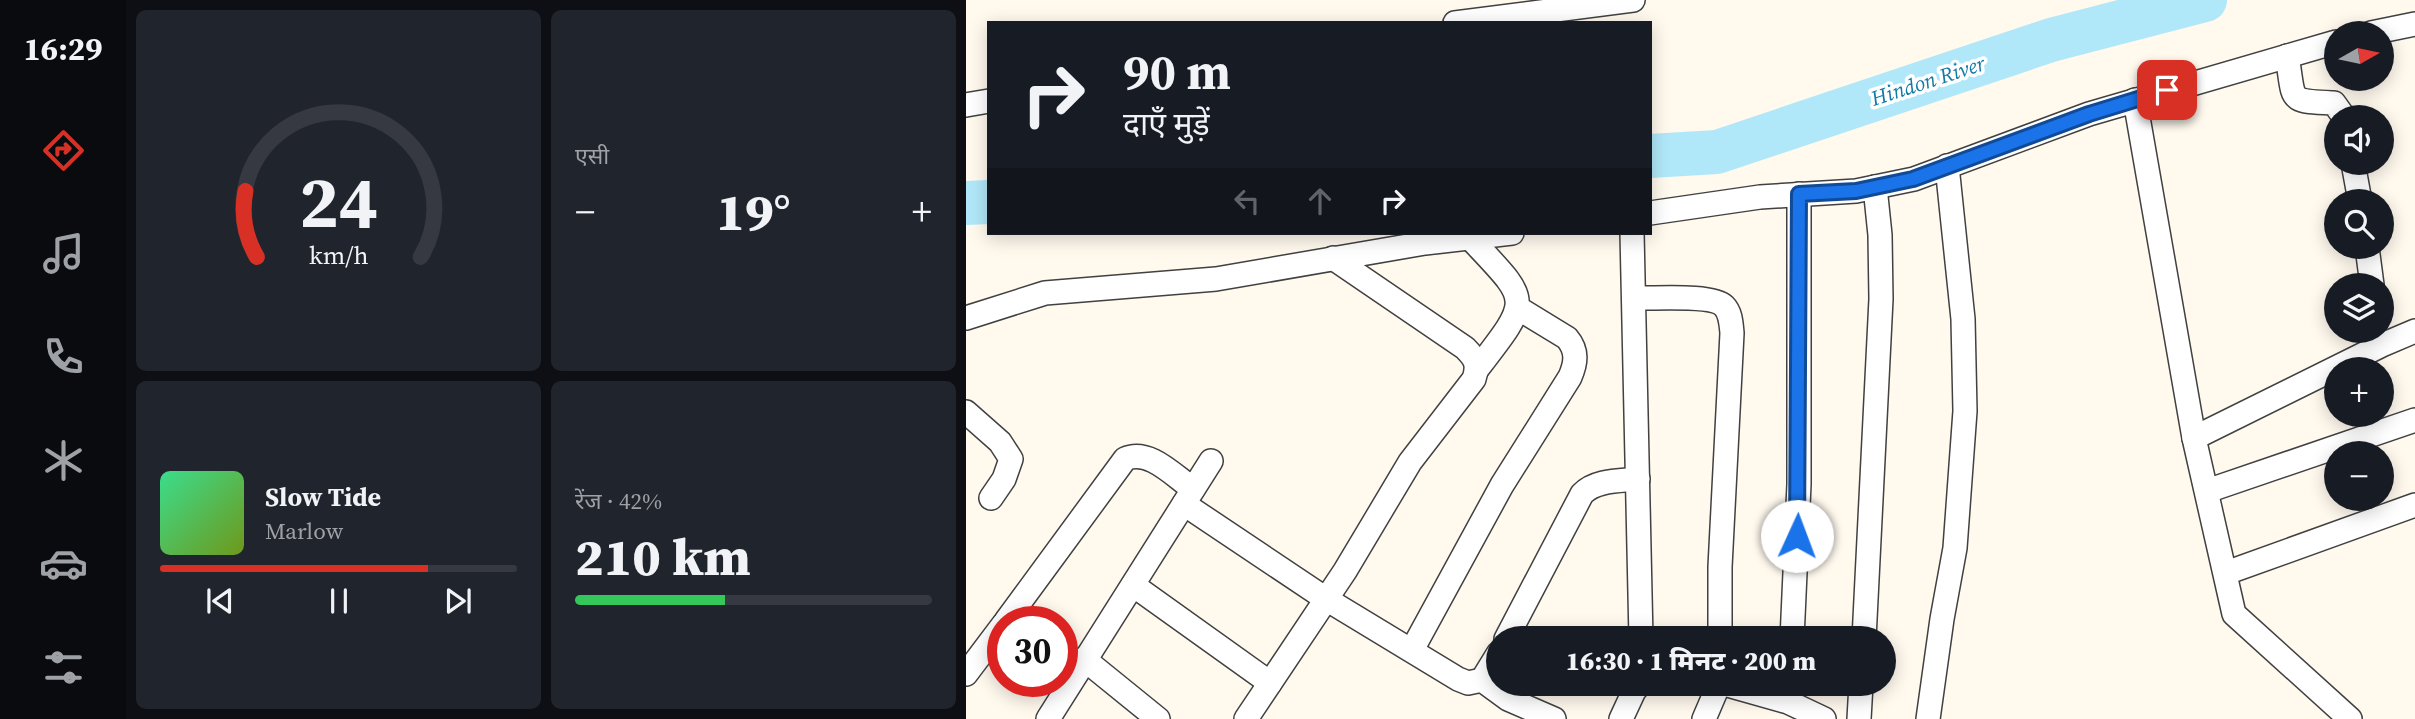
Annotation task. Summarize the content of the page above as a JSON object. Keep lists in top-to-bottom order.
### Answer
{
  "water": ["Hindon River"],
  "north": "right",
  "page": {
    "tabs": "16:29",
    "tile": [
      "एसी",
      ["रेंज · 42%", "210 km"]
    ],
    "map_buttons": ["+", "−"],
    "turn": ["90 m", "दाएँ मुड़ें"],
    "heat": ["−", "19°", "+"],
    "song": ["Slow Tide", "Marlow"],
    "limit": "30",
    "trip": "16:30 · 1 मिनट · 200 m",
    "gauge": ["24", "km/h"]
  }
}
